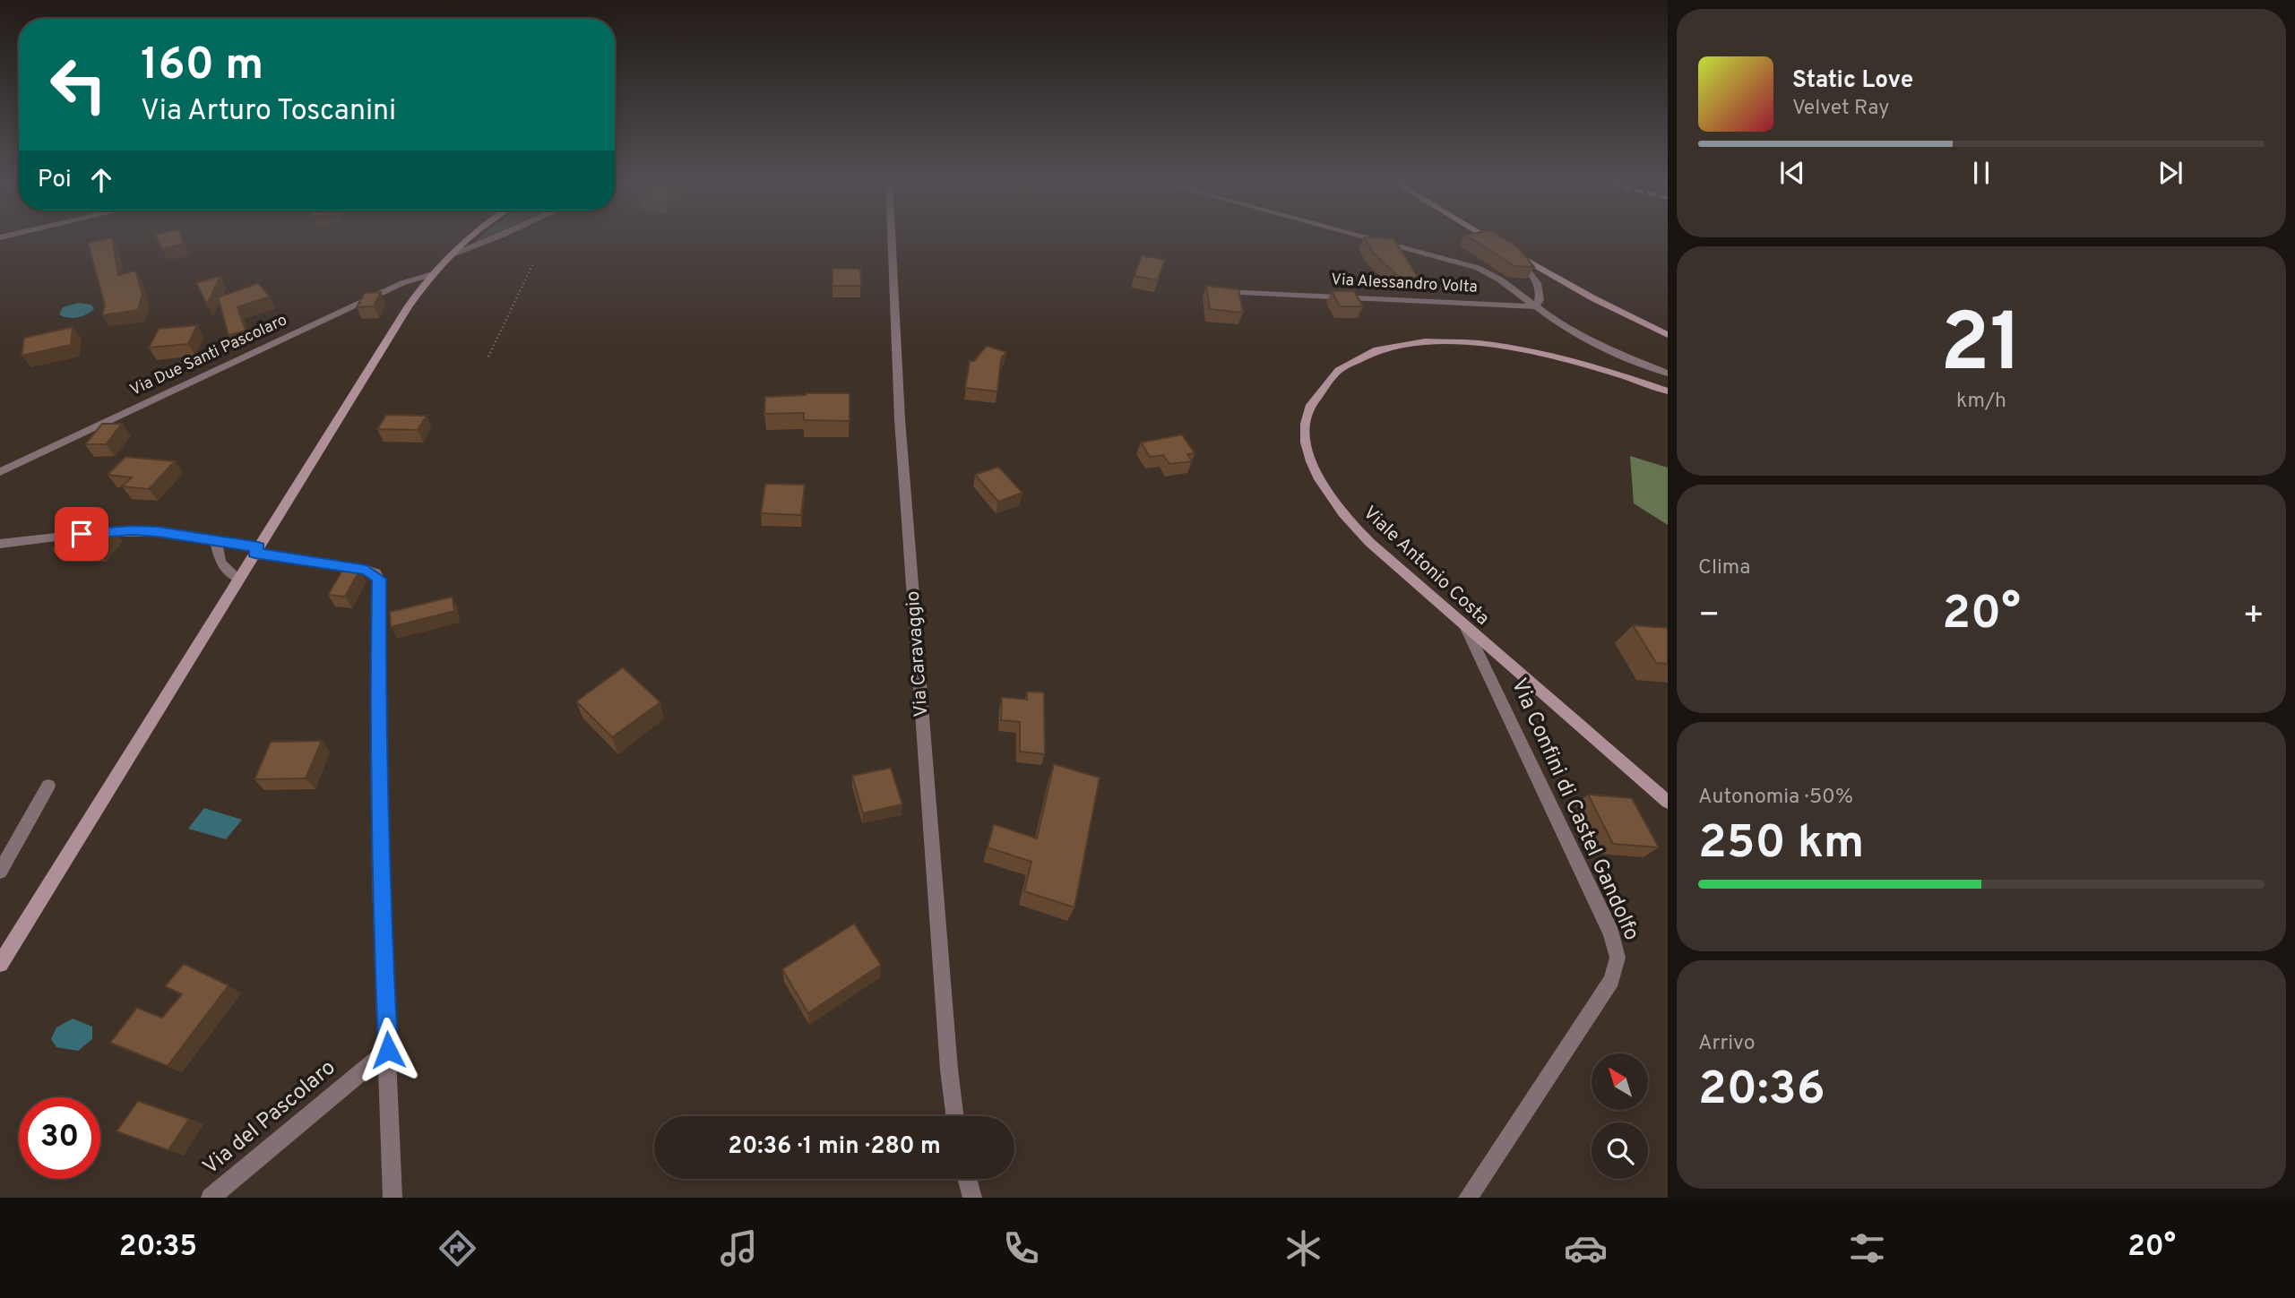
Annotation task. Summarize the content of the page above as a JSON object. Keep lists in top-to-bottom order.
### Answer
{
  "streets": {
    "main road": ["Viale Antonio Costa"],
    "street": [
      "Via Alessandro Volta",
      "Via Due Santi Pascolaro",
      "Via Caravaggio",
      "Via Confini di Castel Gandolfo",
      "Via del Pascolaro"
    ]
  },
  "crossings": [
    ["Viale Antonio Costa", "Via Confini di Castel Gandolfo"]
  ],
  "north": "top left",
  "page": {
    "turn": ["160 m", "Via Arturo Toscanini"],
    "song": ["Static Love", "Velvet Ray"],
    "then": "Poi",
    "tile": [
      ["21", "km/h"],
      "Clima",
      ["Autonomia · 50%", "250 km"],
      ["Arrivo", "20:36"]
    ],
    "heat": ["−", "20°", "+"],
    "limit": "30",
    "trip": "20:36 · 1 min · 280 m",
    "tabs": ["20:35", "20°"]
  }
}
